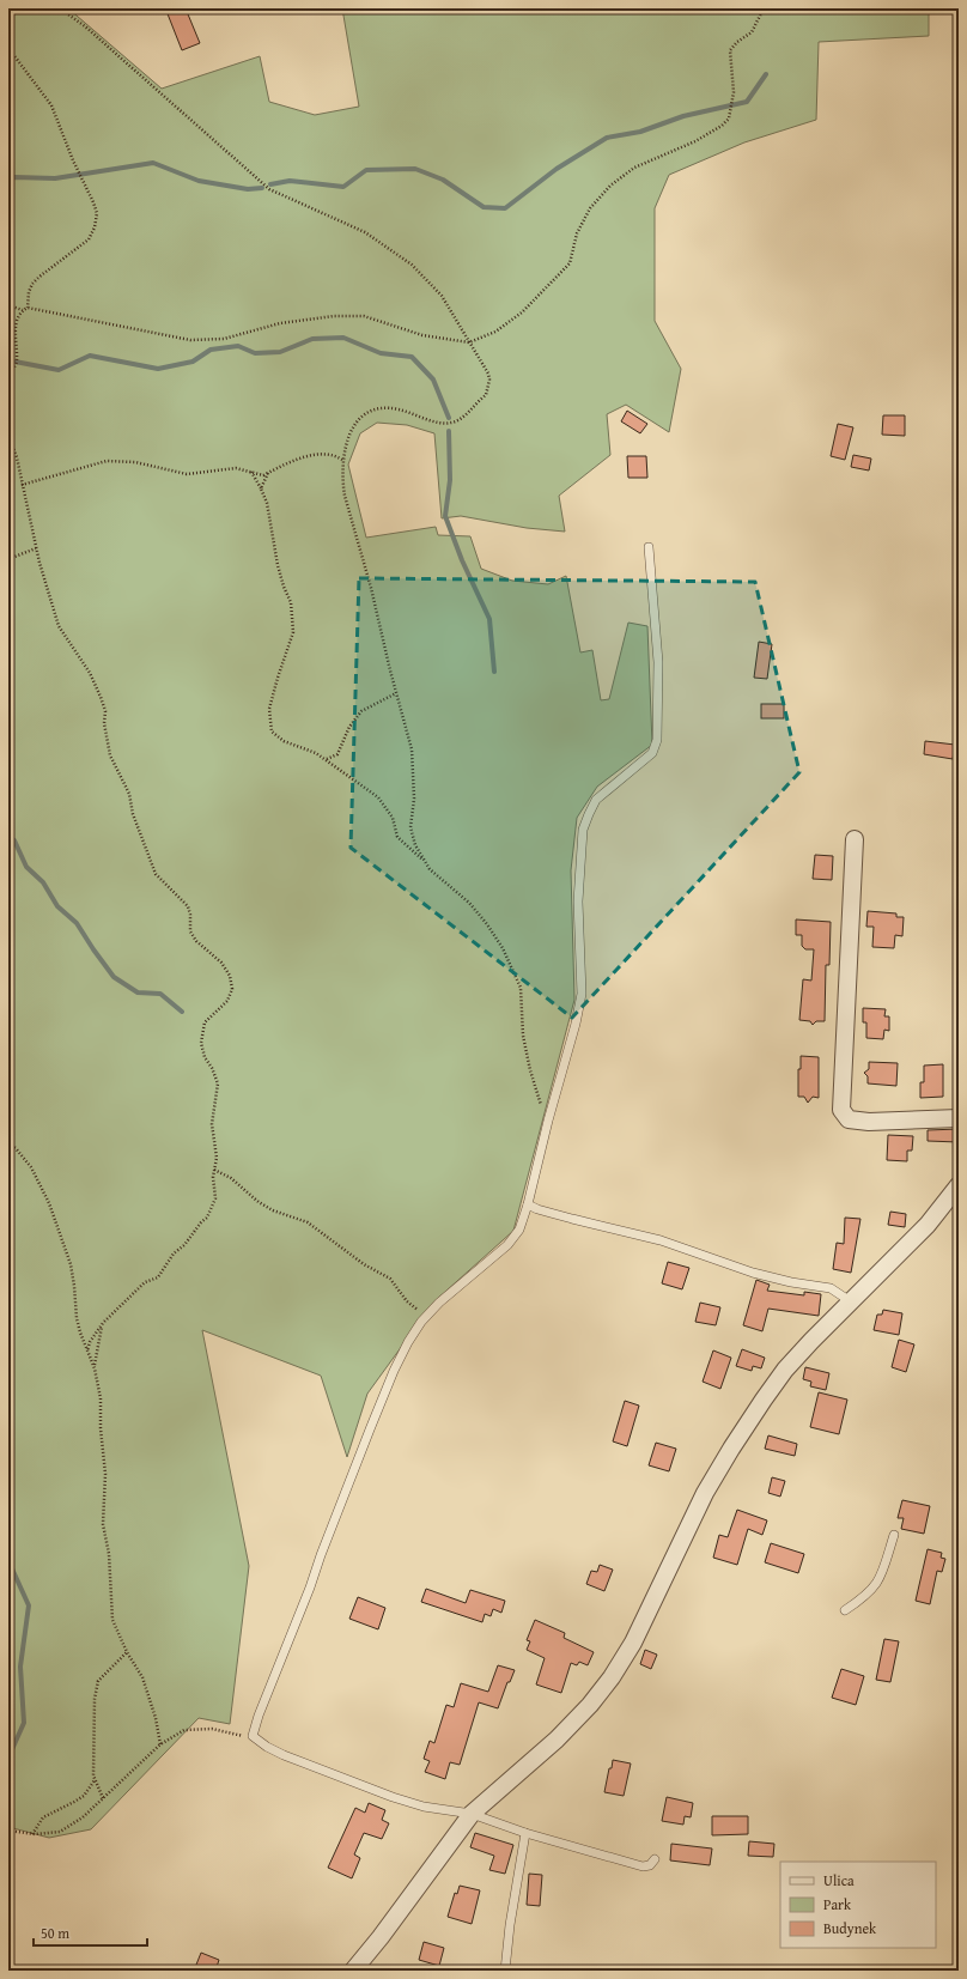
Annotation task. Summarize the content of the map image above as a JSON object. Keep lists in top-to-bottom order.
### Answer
{
  "legend": ["Ulica", "Park", "Budynek"],
  "scale_bar": "50 m"
}
